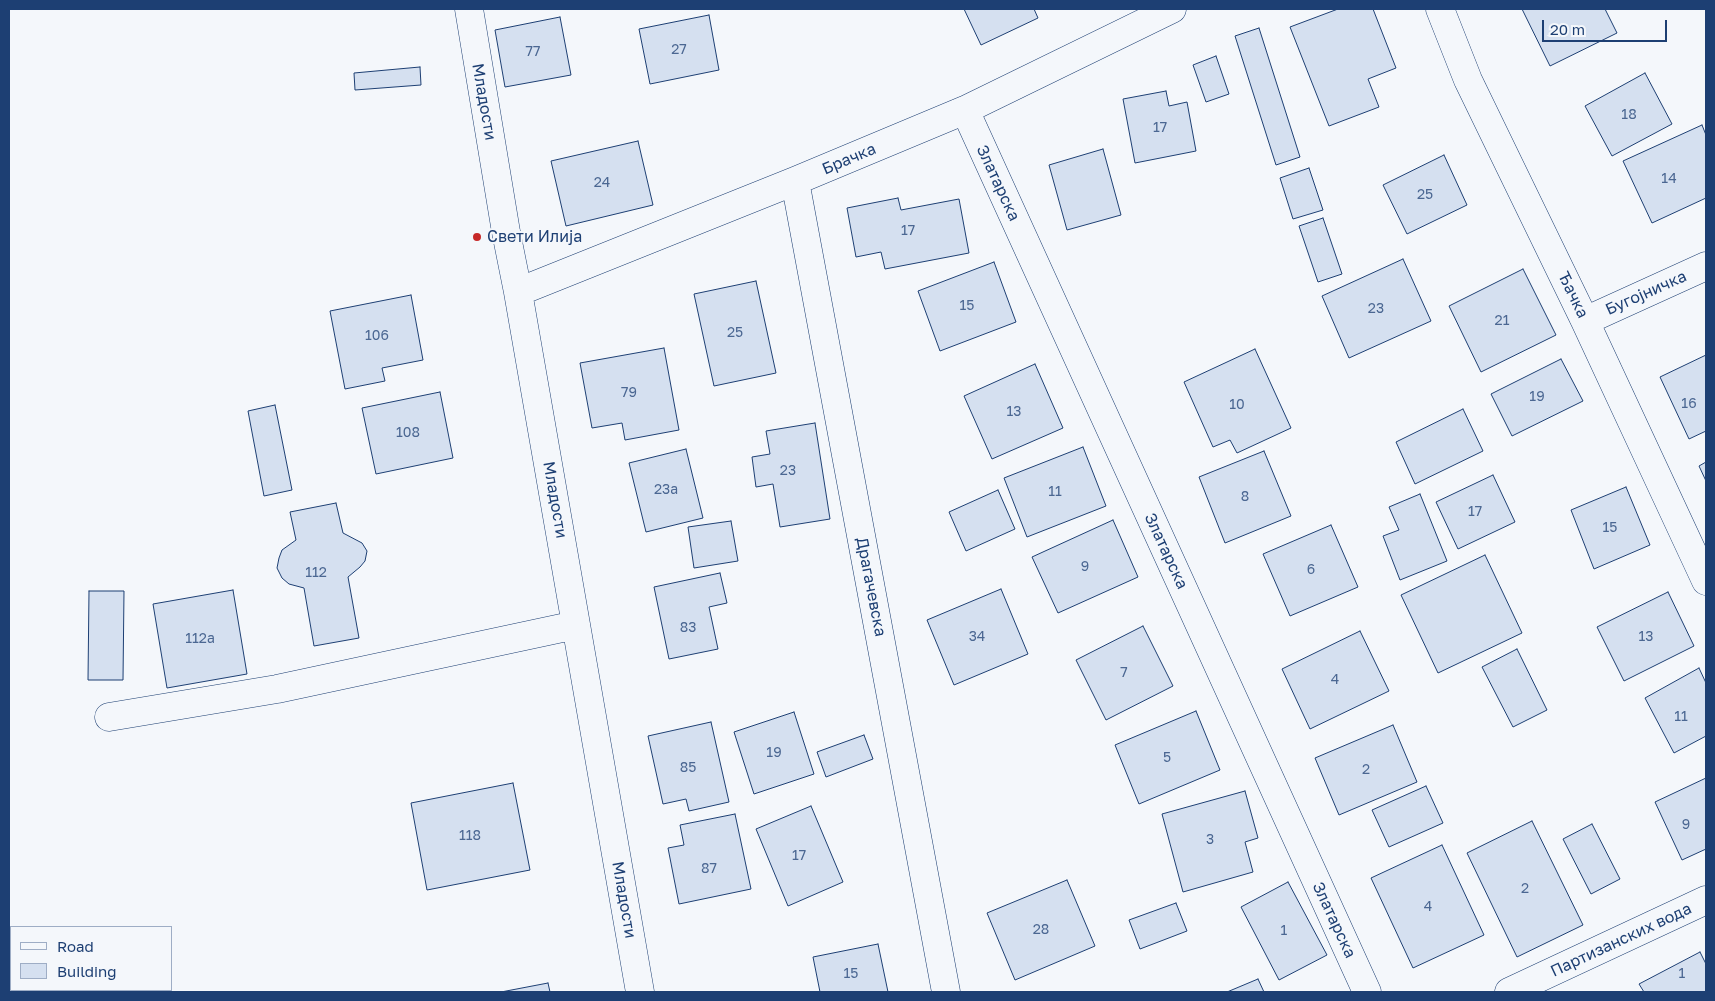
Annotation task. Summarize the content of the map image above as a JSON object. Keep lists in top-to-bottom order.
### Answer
{
  "streets": {
    "street": [
      "Младости",
      "Брачка",
      "Златарска",
      "Бугојничка",
      "Ђачка",
      "Драгачевска",
      "Партизанских вода"
    ]
  },
  "crossings": [
    ["Младости", "Брачка"],
    ["Брачка", "Златарска"],
    ["Брачка", "Драгачевска"],
    ["Бугојничка", "Ђачка"]
  ],
  "places": ["Свети Илија"],
  "house_numbers": [
    "27",
    "77",
    "18",
    "17",
    "14",
    "24",
    "25",
    "17",
    "15",
    "23",
    "21",
    "25",
    "106",
    "79",
    "19",
    "16",
    "10",
    "13",
    "108",
    "23",
    "23a",
    "11",
    "8",
    "17",
    "15",
    "9",
    "6",
    "112",
    "83",
    "34",
    "13",
    "112a",
    "7",
    "4",
    "11",
    "19",
    "5",
    "85",
    "2",
    "9",
    "118",
    "3",
    "17",
    "87",
    "2",
    "4",
    "28",
    "1",
    "15",
    "1"
  ],
  "legend": ["Road", "Building"],
  "scale_bar": "20 m"
}
